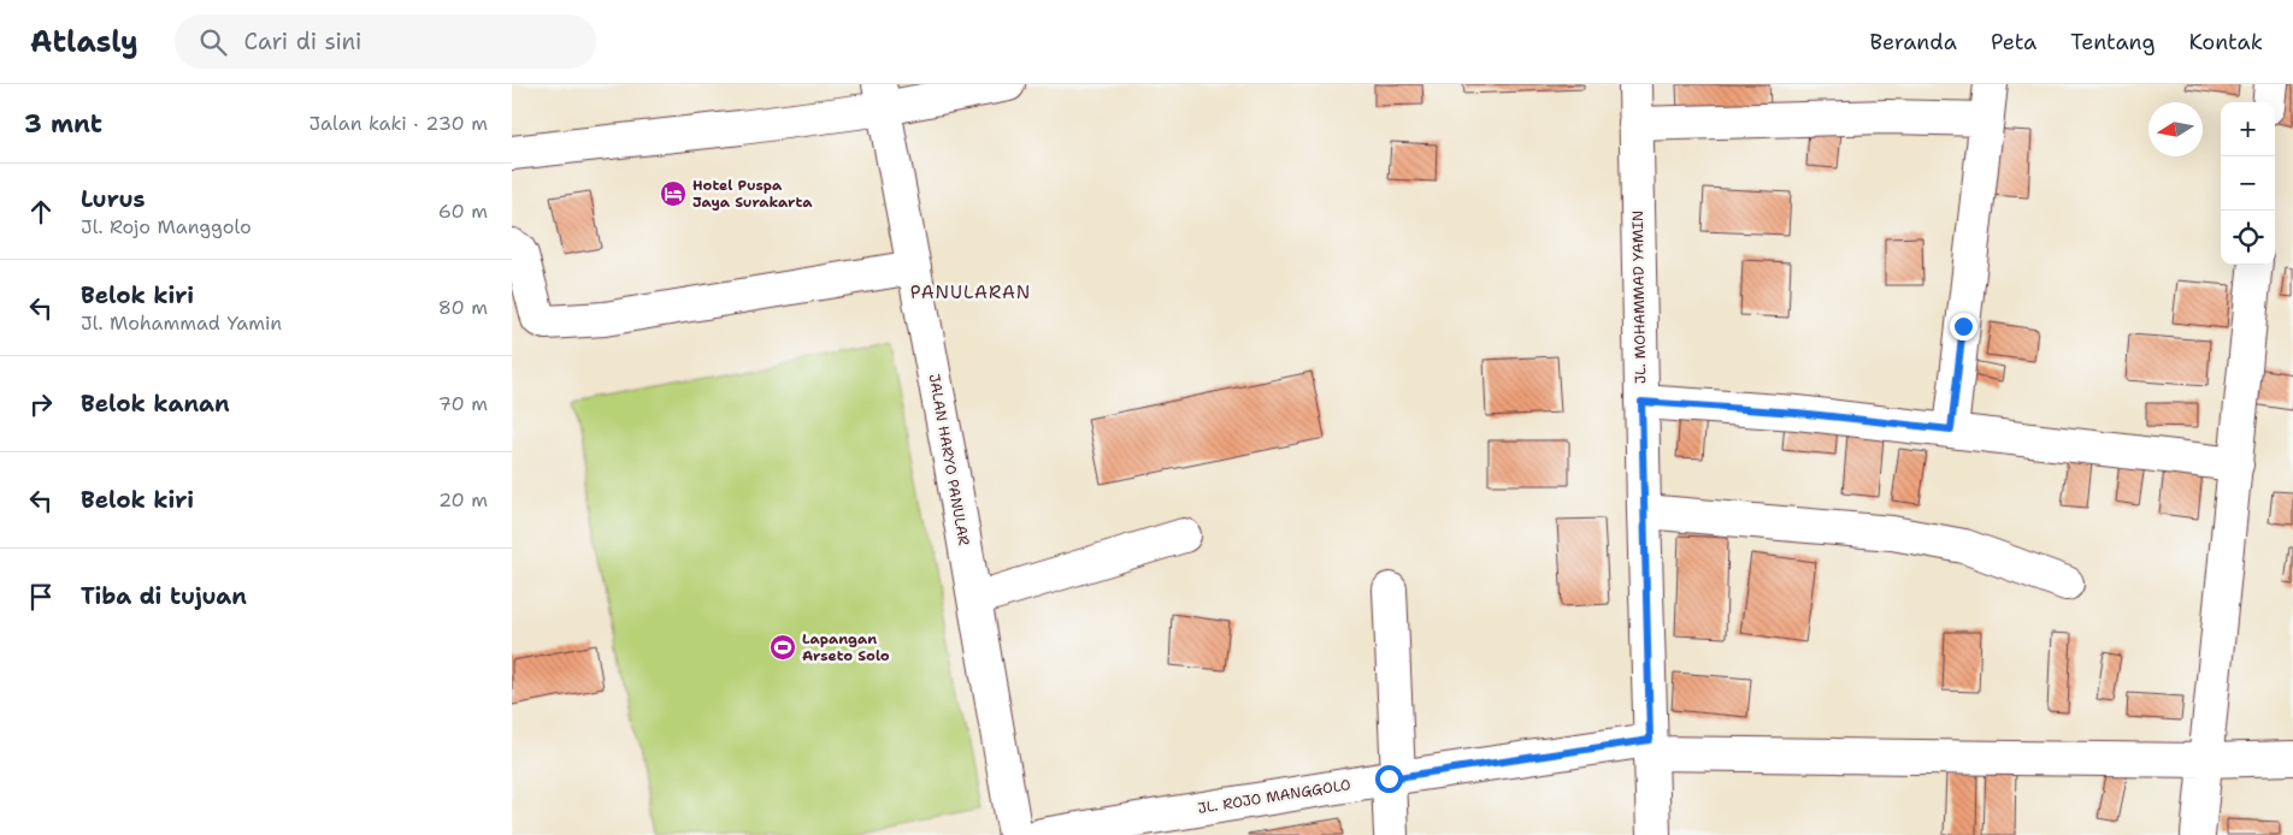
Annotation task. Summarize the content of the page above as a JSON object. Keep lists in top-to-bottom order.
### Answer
{
  "streets": {
    "street": ["JL. MOHAMMAD YAMIN", "JALAN HARYO PANULAR", "JL. ROJO MANGGOLO"]
  },
  "crossings": [
    ["JL. MOHAMMAD YAMIN", "JL. ROJO MANGGOLO"]
  ],
  "districts": ["PANULARAN"],
  "places": {
    "hotel": ["Hotel Puspa Jaya Surakarta"],
    "sports": ["Lapangan Arseto Solo"]
  },
  "north": "left",
  "page": {
    "header": "Atlasly",
    "search": "Cari di sini",
    "nav": [
      "Beranda",
      "Peta",
      "Tentang",
      "Kontak"
    ],
    "heading": ["3 mnt", "Jalan kaki · 230 m"],
    "map_buttons": ["+", "−"],
    "list": [
      ["Lurus", "Jl. Rojo Manggolo", "60 m"],
      ["Belok kiri", "Jl. Mohammad Yamin", "80 m"],
      ["Belok kanan", "70 m"],
      ["Belok kiri", "20 m"],
      "Tiba di tujuan"
    ]
  }
}
